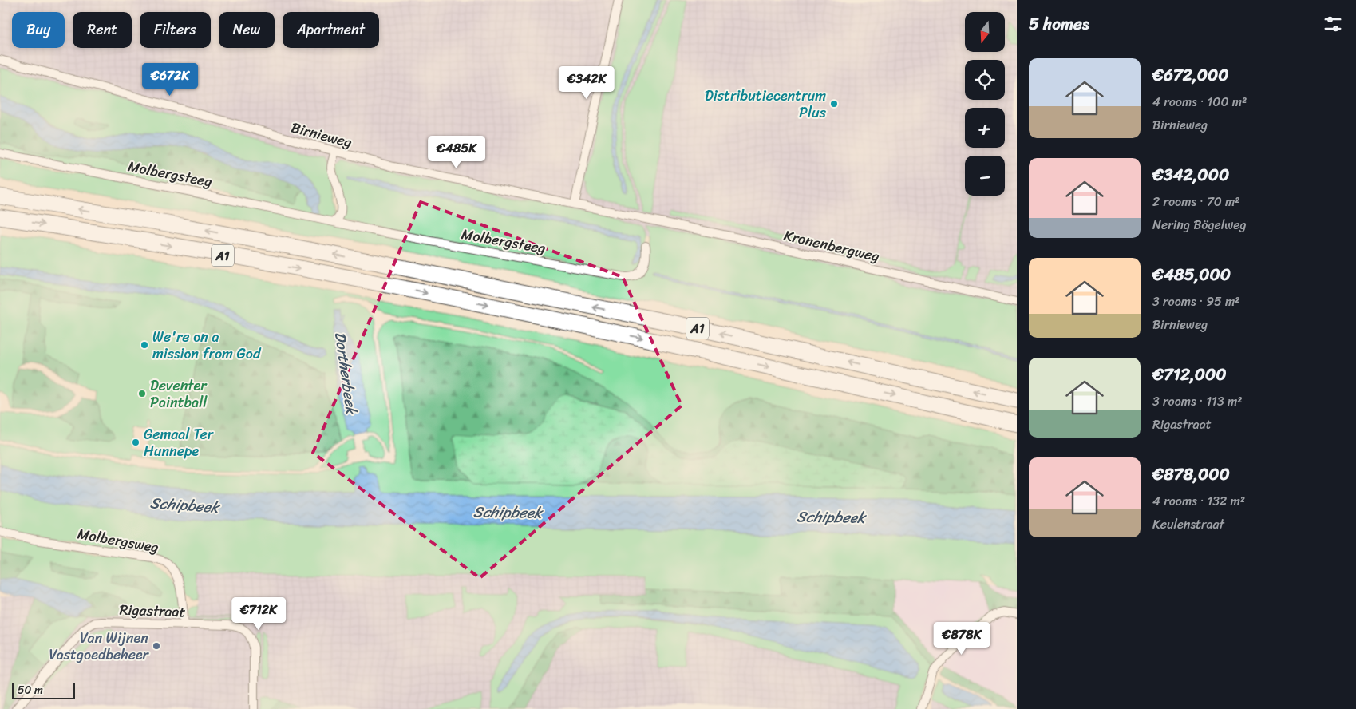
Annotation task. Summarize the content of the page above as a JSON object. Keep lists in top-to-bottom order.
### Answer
{
  "streets": {
    "highway": ["A1"],
    "street": [
      "Birnieweg",
      "Molbergsteeg",
      "Kronenbergweg",
      "Molbergsweg",
      "Rigastraat"
    ]
  },
  "crossings": [
    ["Birnieweg", "Kronenbergweg"],
    ["Molbergsweg", "Rigastraat"]
  ],
  "water": ["Dortherbeek", "Schipbeek"],
  "places": [
    "Distributiecentrum Plus",
    "We're on a mission from God",
    "Deventer Paintball",
    "Gemaal Ter Hunnepe",
    "Van Wijnen Vastgoedbeheer"
  ],
  "scale_bar": "50 m",
  "north": "bottom",
  "page": {
    "heading": "5 homes",
    "map_buttons": ["+", "−"],
    "chip": [
      "Buy",
      "Rent",
      "Filters",
      "New",
      "Apartment"
    ],
    "list": [
      {
        "name": "€672,000",
        "note": "4 rooms · 100 m² · Birnieweg"
      },
      {
        "name": "€342,000",
        "note": "2 rooms · 70 m² · Nering Bögelweg"
      },
      {
        "name": "€485,000",
        "note": "3 rooms · 95 m² · Birnieweg"
      },
      {
        "name": "€712,000",
        "note": "3 rooms · 113 m² · Rigastraat"
      },
      {
        "name": "€878,000",
        "note": "4 rooms · 132 m² · Keulenstraat"
      }
    ],
    "price": [
      "€672K",
      "€342K",
      "€485K",
      "€712K",
      "€878K"
    ],
    "scale": "50 m"
  }
}
